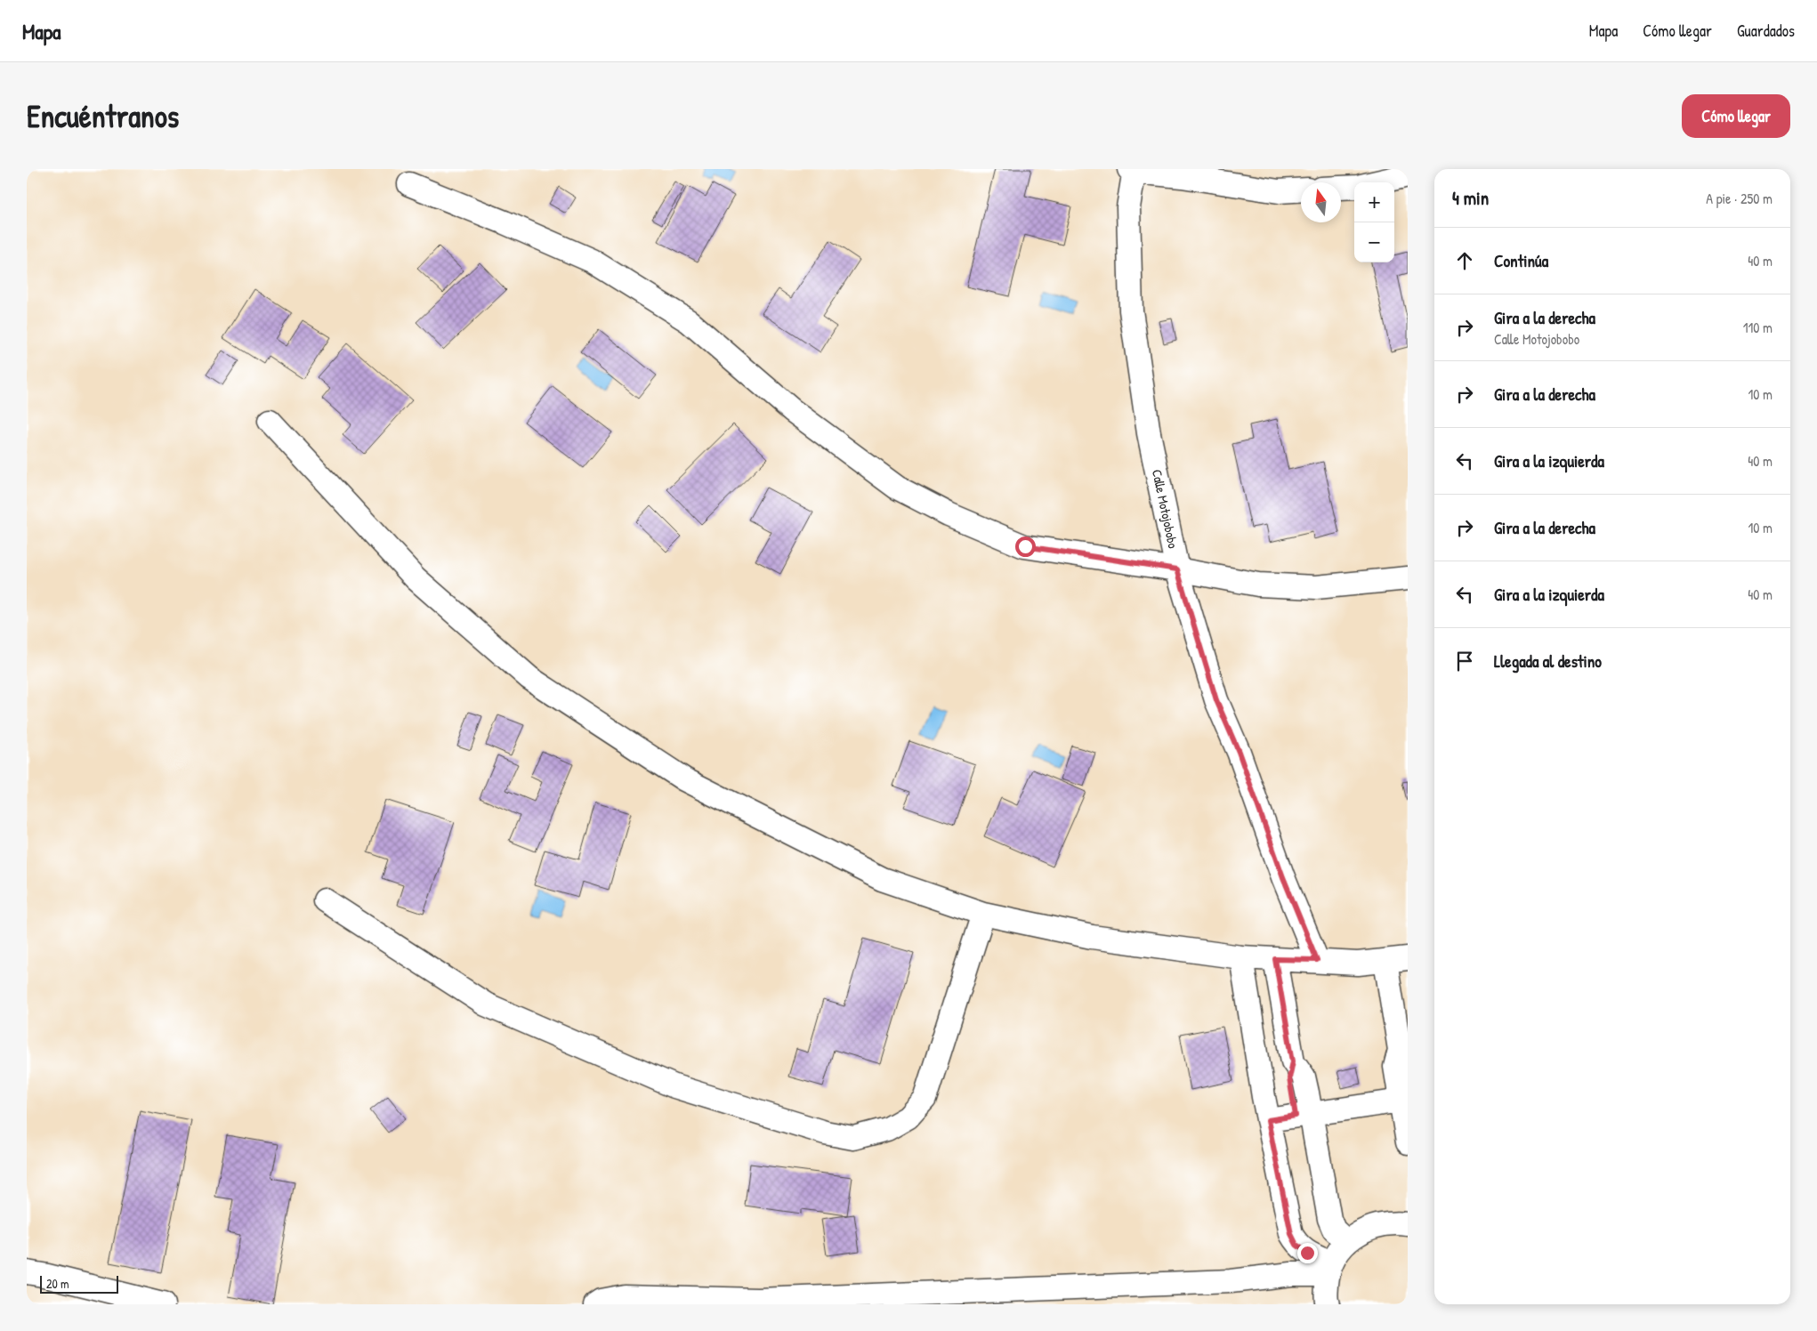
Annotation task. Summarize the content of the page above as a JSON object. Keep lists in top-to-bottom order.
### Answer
{
  "streets": {
    "street": ["Calle Motojobobo"]
  },
  "scale_bar": "20 m",
  "north": "top",
  "page": {
    "header": "Mapa",
    "nav": ["Mapa", "Cómo llegar", "Guardados"],
    "buttons": "Cómo llegar",
    "title": "Encuéntranos",
    "heading": ["4 min", "A pie · 250 m"],
    "map_buttons": ["+", "−"],
    "list": [
      ["Continúa", "40 m"],
      ["Gira a la derecha", "Calle Motojobobo", "110 m"],
      ["Gira a la derecha", "10 m"],
      ["Gira a la izquierda", "40 m"],
      ["Gira a la derecha", "10 m"],
      ["Gira a la izquierda", "40 m"],
      "Llegada al destino"
    ],
    "scale": "20 m"
  }
}
